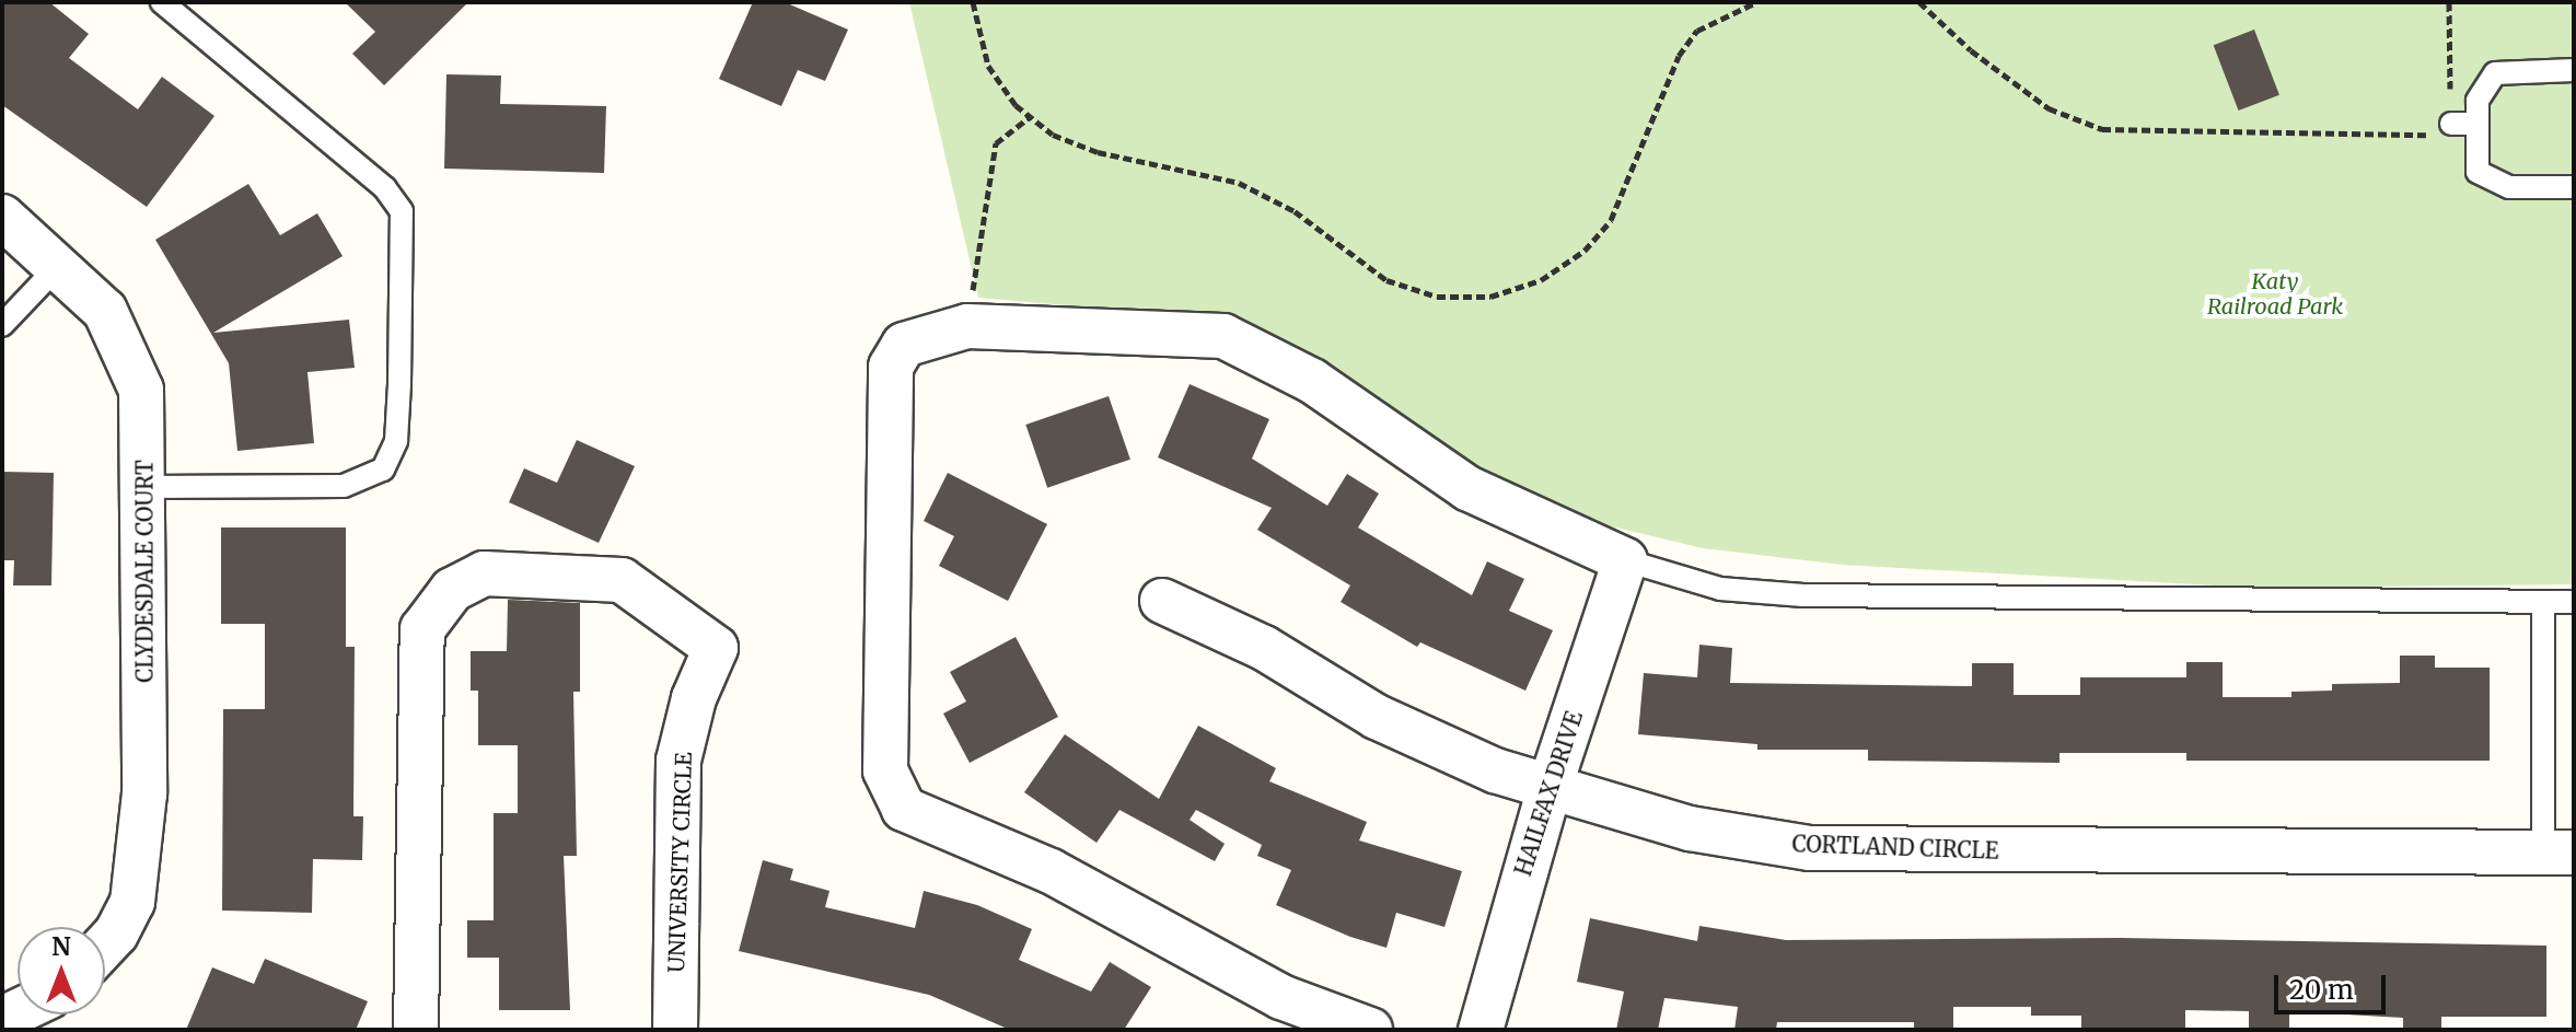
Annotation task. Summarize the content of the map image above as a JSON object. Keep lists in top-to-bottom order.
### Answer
{
  "streets": {
    "street": [
      "CLYDESDALE COURT",
      "HAILFAX DRIVE",
      "CORTLAND CIRCLE",
      "UNIVERSITY CIRCLE"
    ]
  },
  "crossings": [
    ["HAILFAX DRIVE", "CORTLAND CIRCLE"]
  ],
  "parks": ["Katy Railroad Park"],
  "scale_bar": "20 m",
  "north": "top"
}
